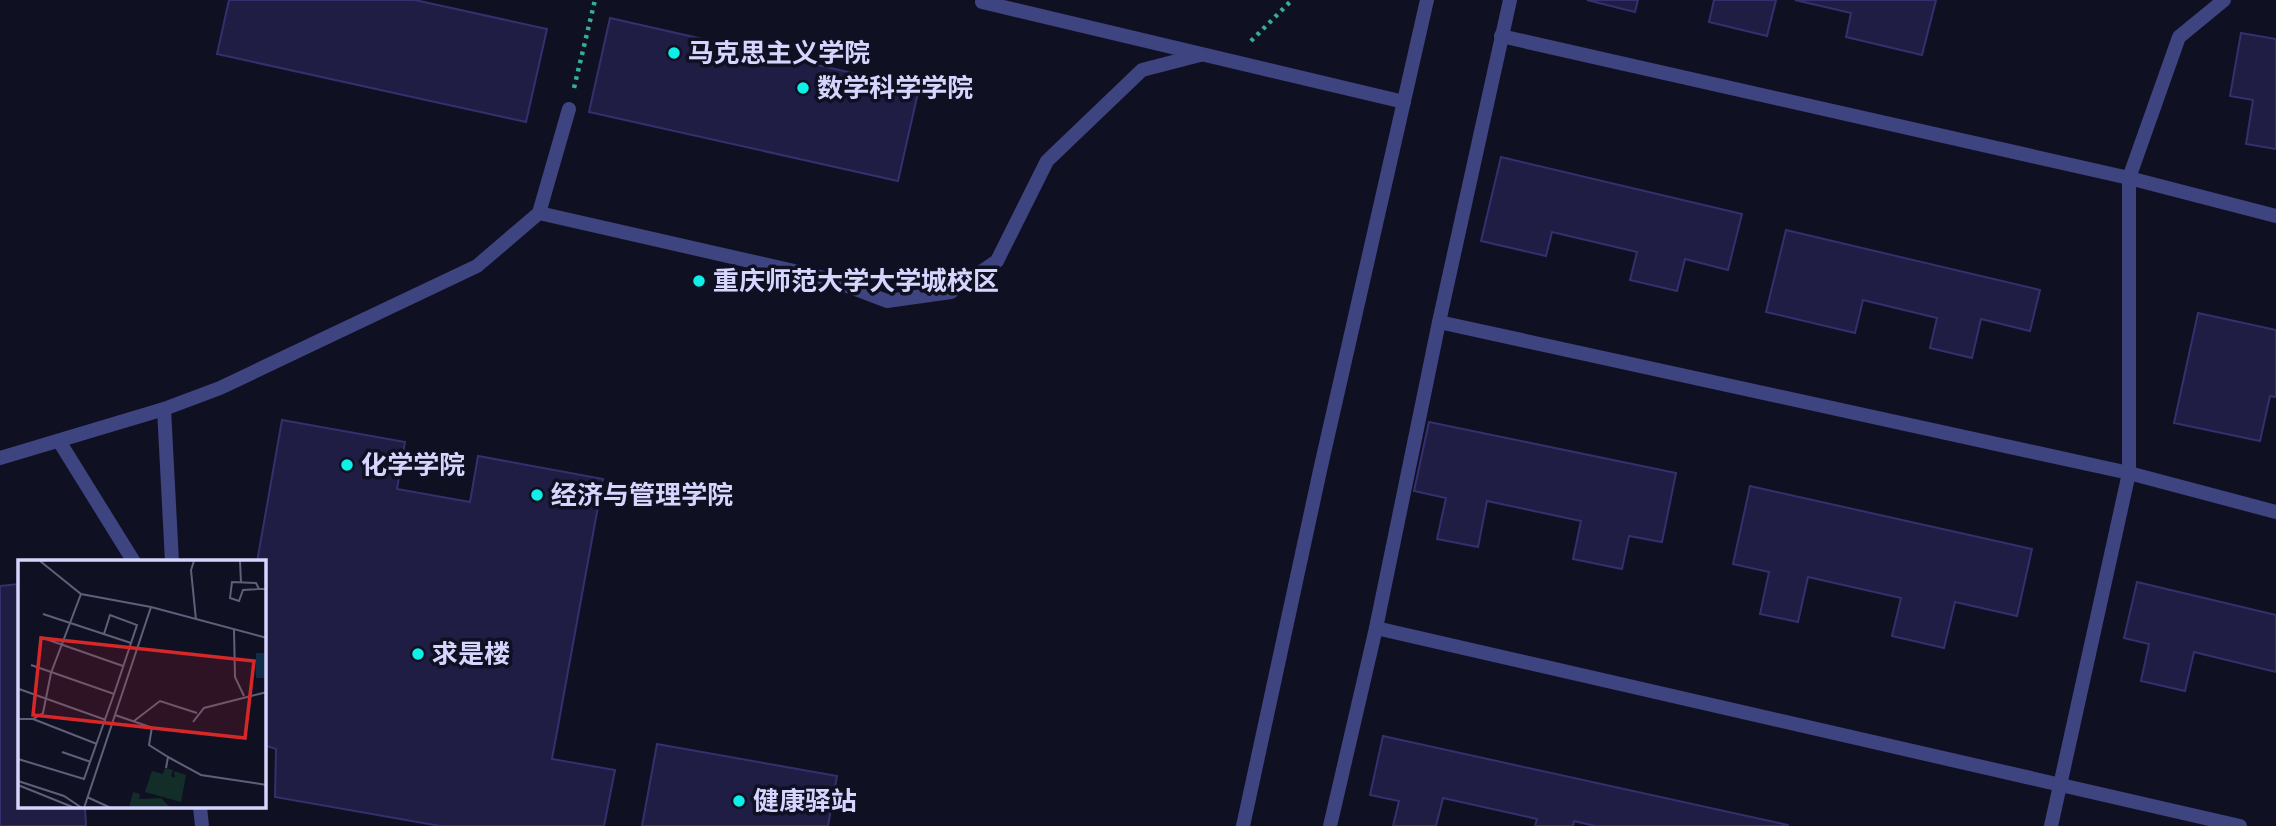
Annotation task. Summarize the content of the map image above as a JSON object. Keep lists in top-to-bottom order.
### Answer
{
  "places": [
    "马克思主义学院",
    "数学科学学院",
    "重庆师范大学大学城校区",
    "化学学院",
    "经济与管理学院",
    "求是楼",
    "健康驿站"
  ]
}
